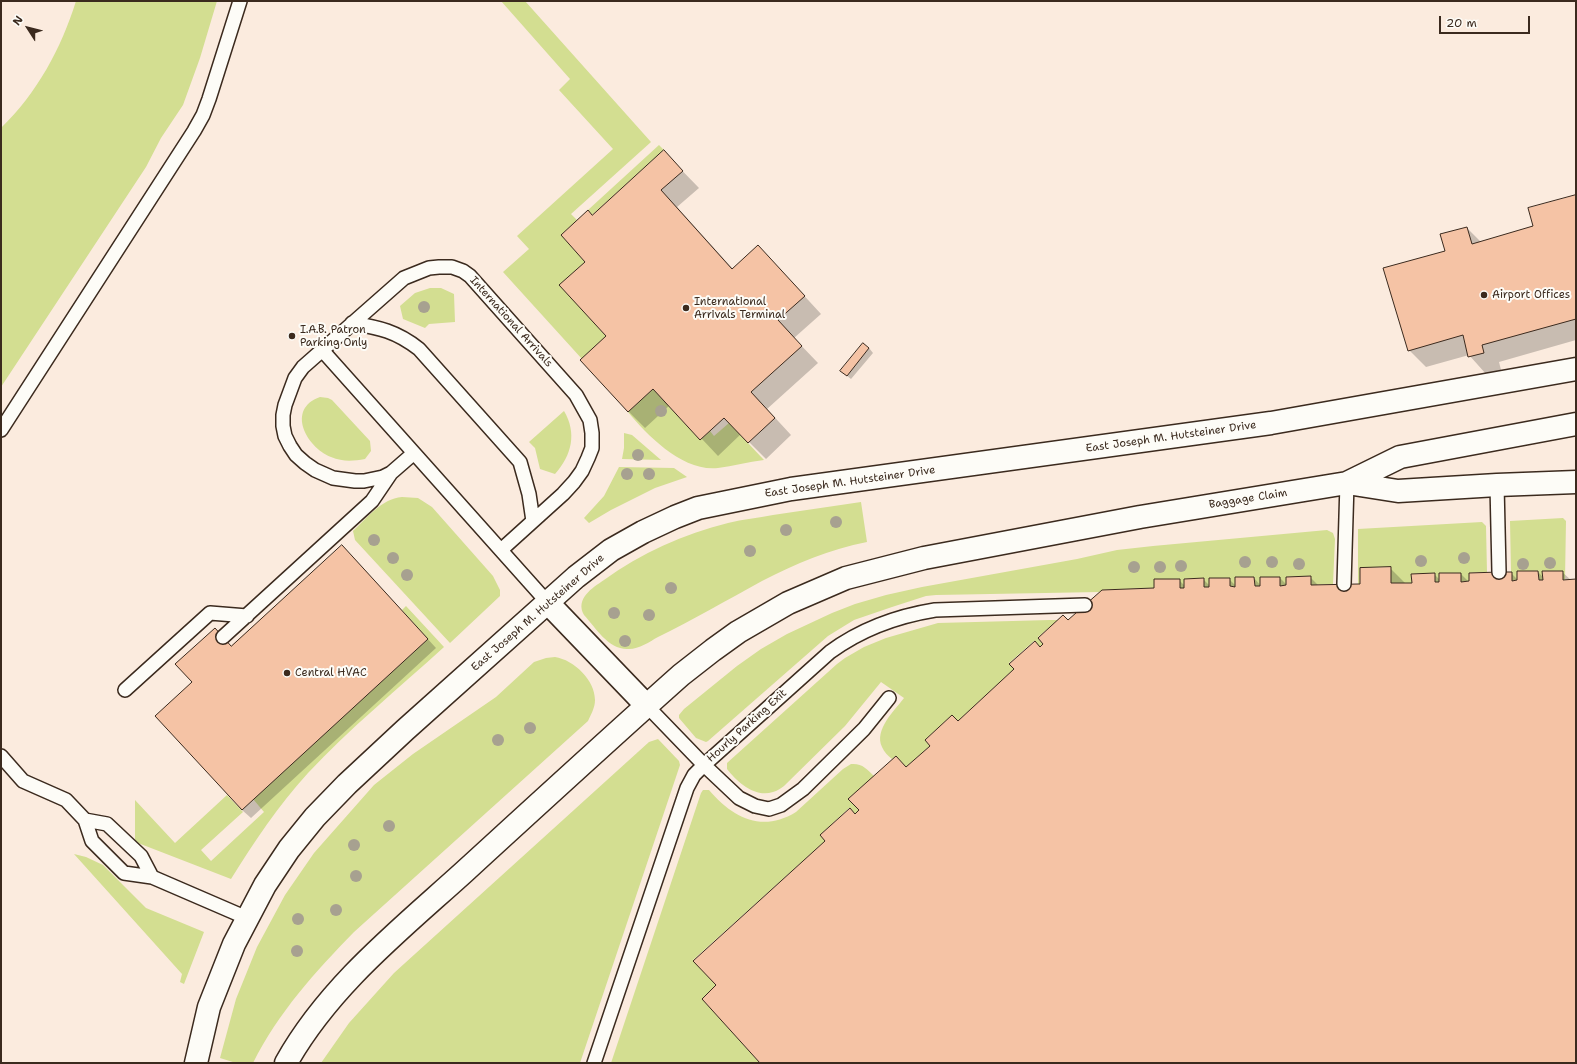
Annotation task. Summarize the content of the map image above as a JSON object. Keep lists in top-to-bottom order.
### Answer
{
  "streets": {
    "street": ["East Joseph M. Hutsteiner Drive", "Baggage Claim"],
    "lane": ["International Arrivals", "Hourly Parking Exit"]
  },
  "places": [
    "Airport Offices",
    "International Arrivals Terminal",
    "I.A.B. Patron Parking Only",
    "Central HVAC"
  ],
  "scale_bar": "20 m",
  "north": "top left"
}
